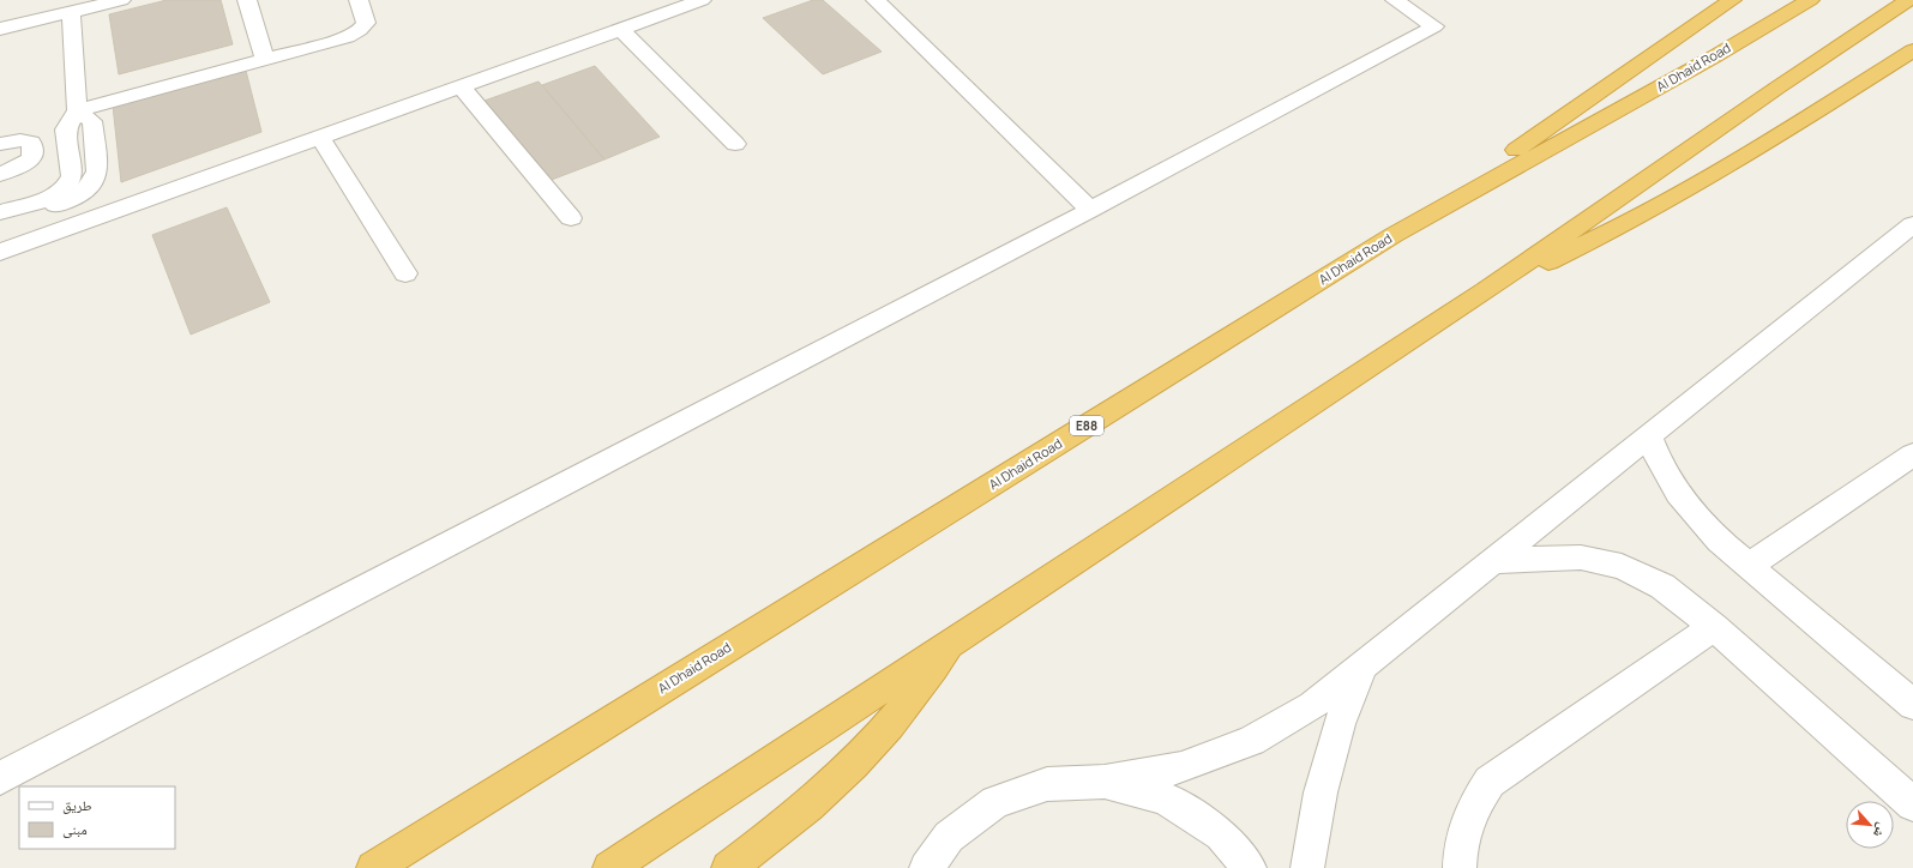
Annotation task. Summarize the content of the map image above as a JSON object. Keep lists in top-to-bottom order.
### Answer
{
  "streets": {
    "highway": ["Al Dhaid Road", "E88"]
  },
  "legend": ["طريق", "مبنى"],
  "north": "bottom right"
}
